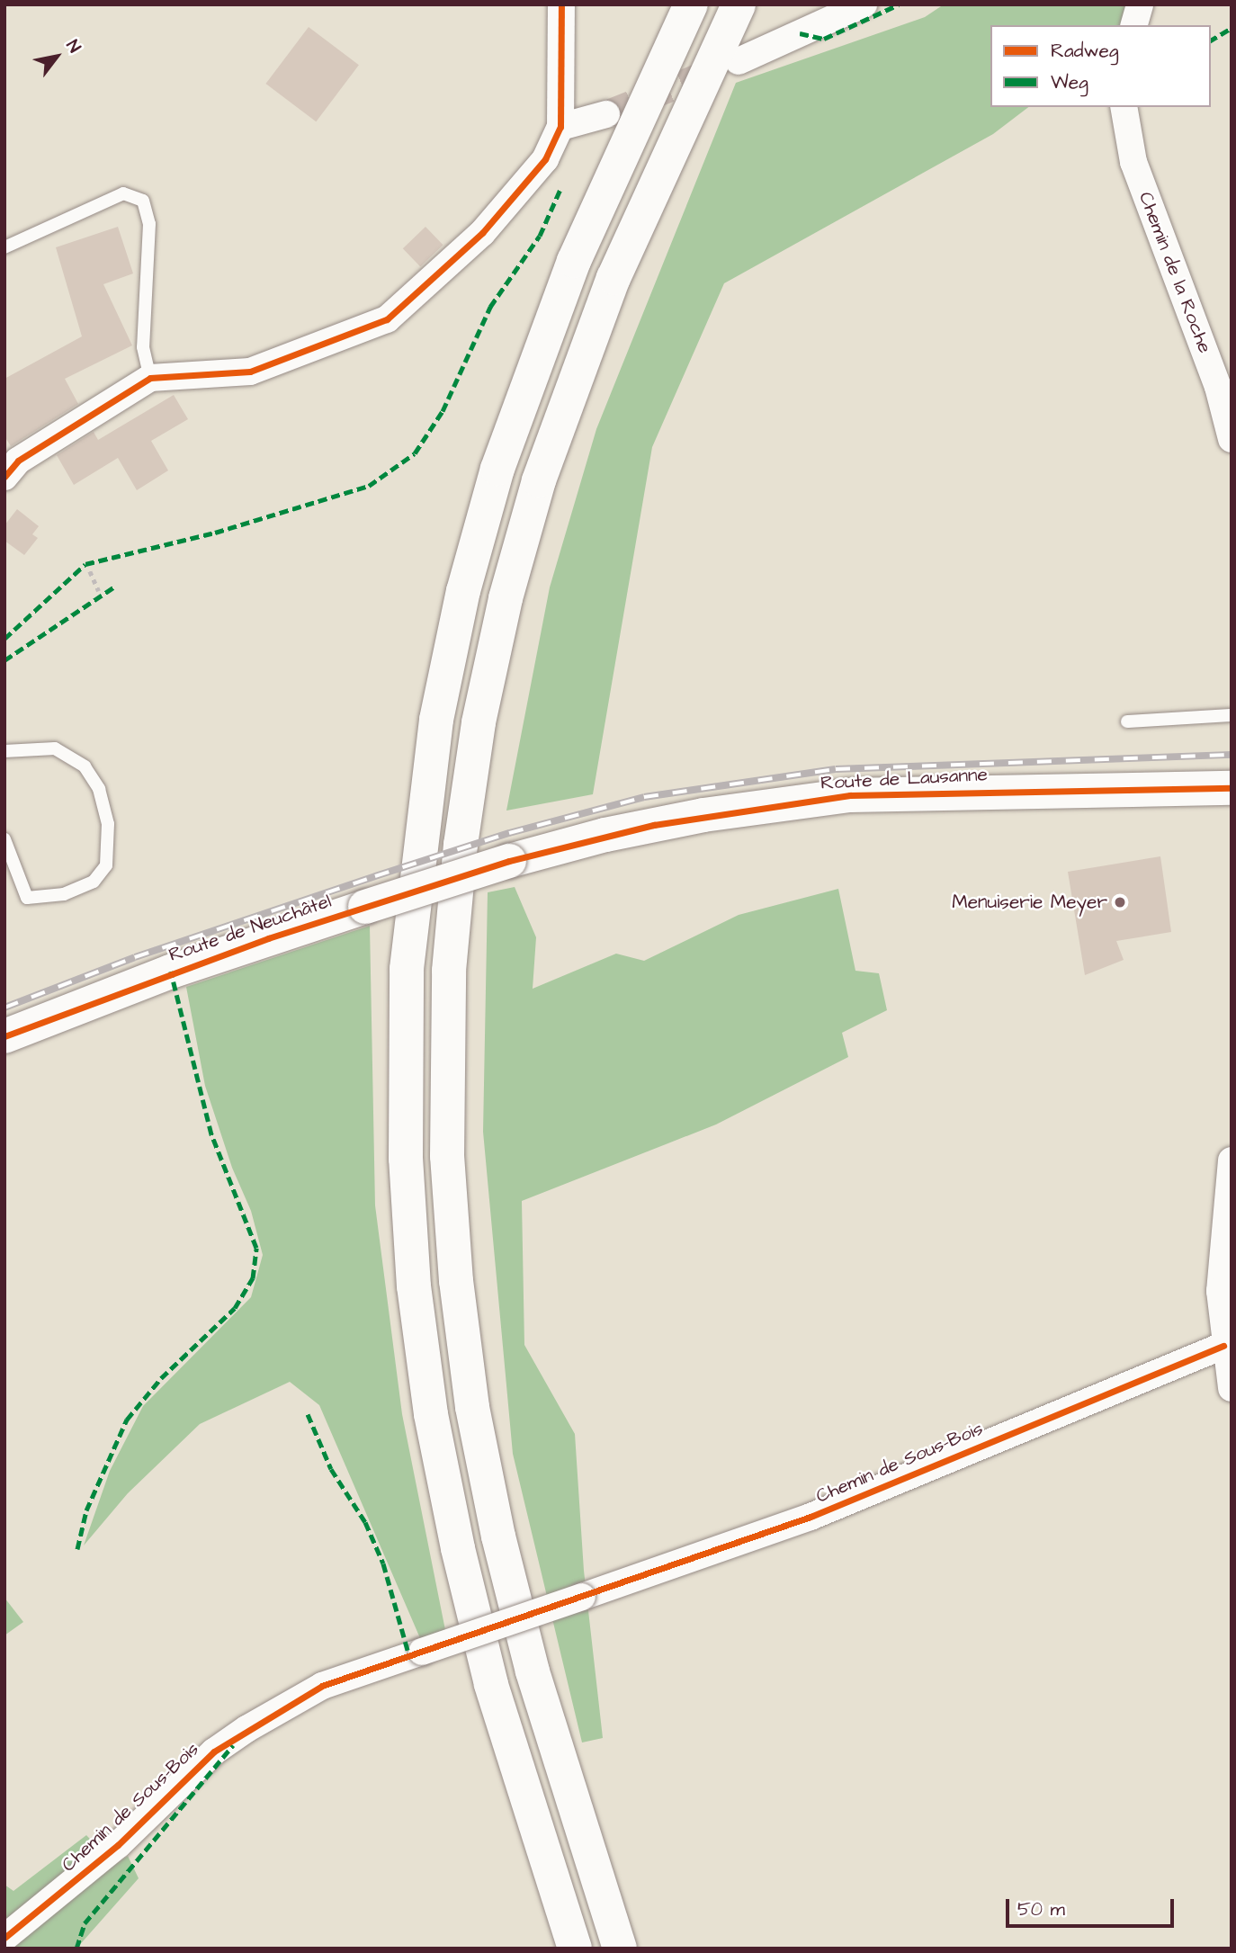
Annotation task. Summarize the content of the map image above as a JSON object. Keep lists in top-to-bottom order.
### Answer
{
  "streets": {
    "main road": ["Route de Lausanne", "Route de Neuchâtel"],
    "street": ["Chemin de la Roche", "Chemin de Sous-Bois"]
  },
  "crossings": [
    ["Route de Lausanne", "Route de Neuchâtel"]
  ],
  "places": ["Menuiserie Meyer"],
  "legend": ["Radweg", "Weg"],
  "scale_bar": "50 m",
  "north": "top right"
}
